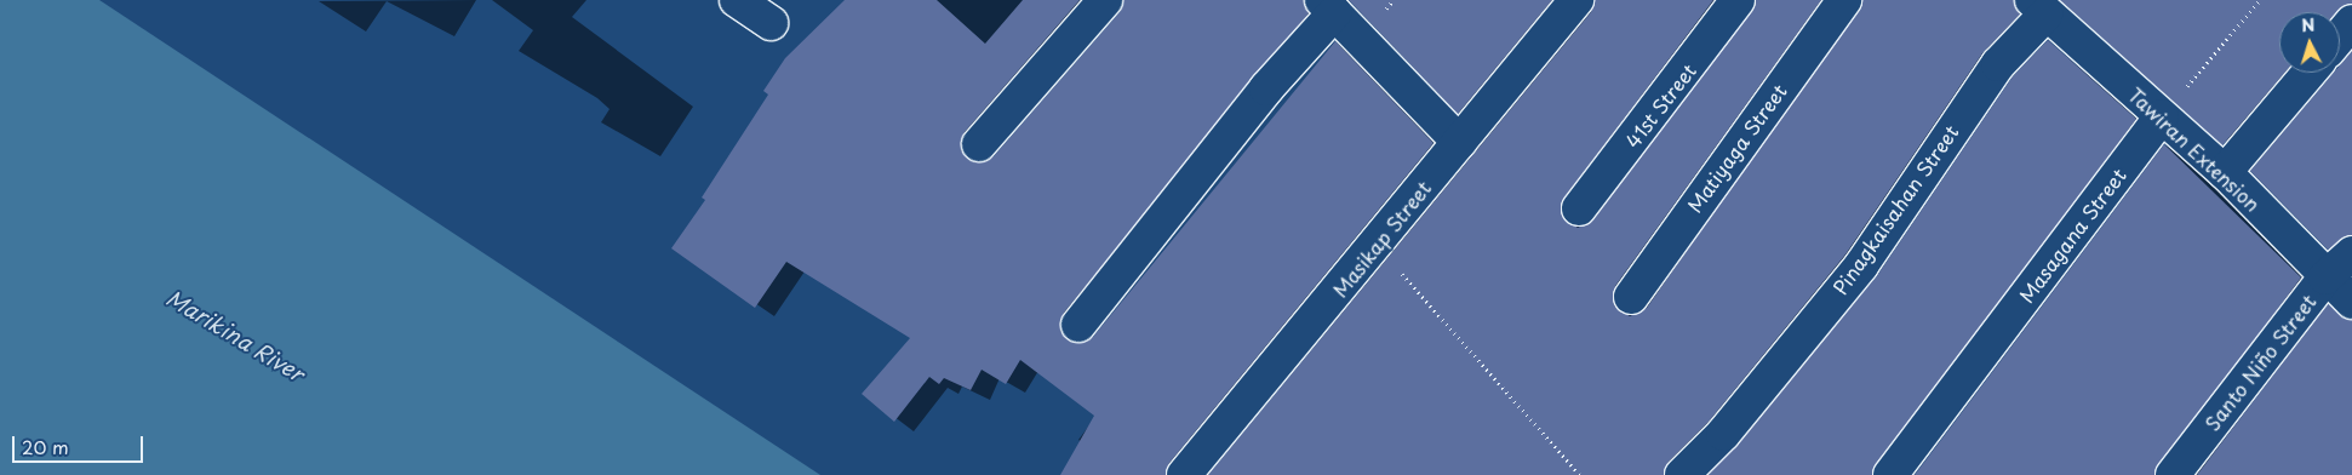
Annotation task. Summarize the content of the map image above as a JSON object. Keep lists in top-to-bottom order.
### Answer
{
  "streets": {
    "street": [
      "41st Street",
      "Matiyaga Street",
      "Tawiran Extension",
      "Pinagkaisahan Street",
      "Masagana Street",
      "Masikap Street",
      "Santo Niño Street"
    ]
  },
  "crossings": [
    ["Tawiran Extension", "Pinagkaisahan Street"],
    ["Tawiran Extension", "Masagana Street"],
    ["Tawiran Extension", "Santo Niño Street"]
  ],
  "water": ["Marikina River"],
  "scale_bar": "20 m",
  "north": "top"
}
